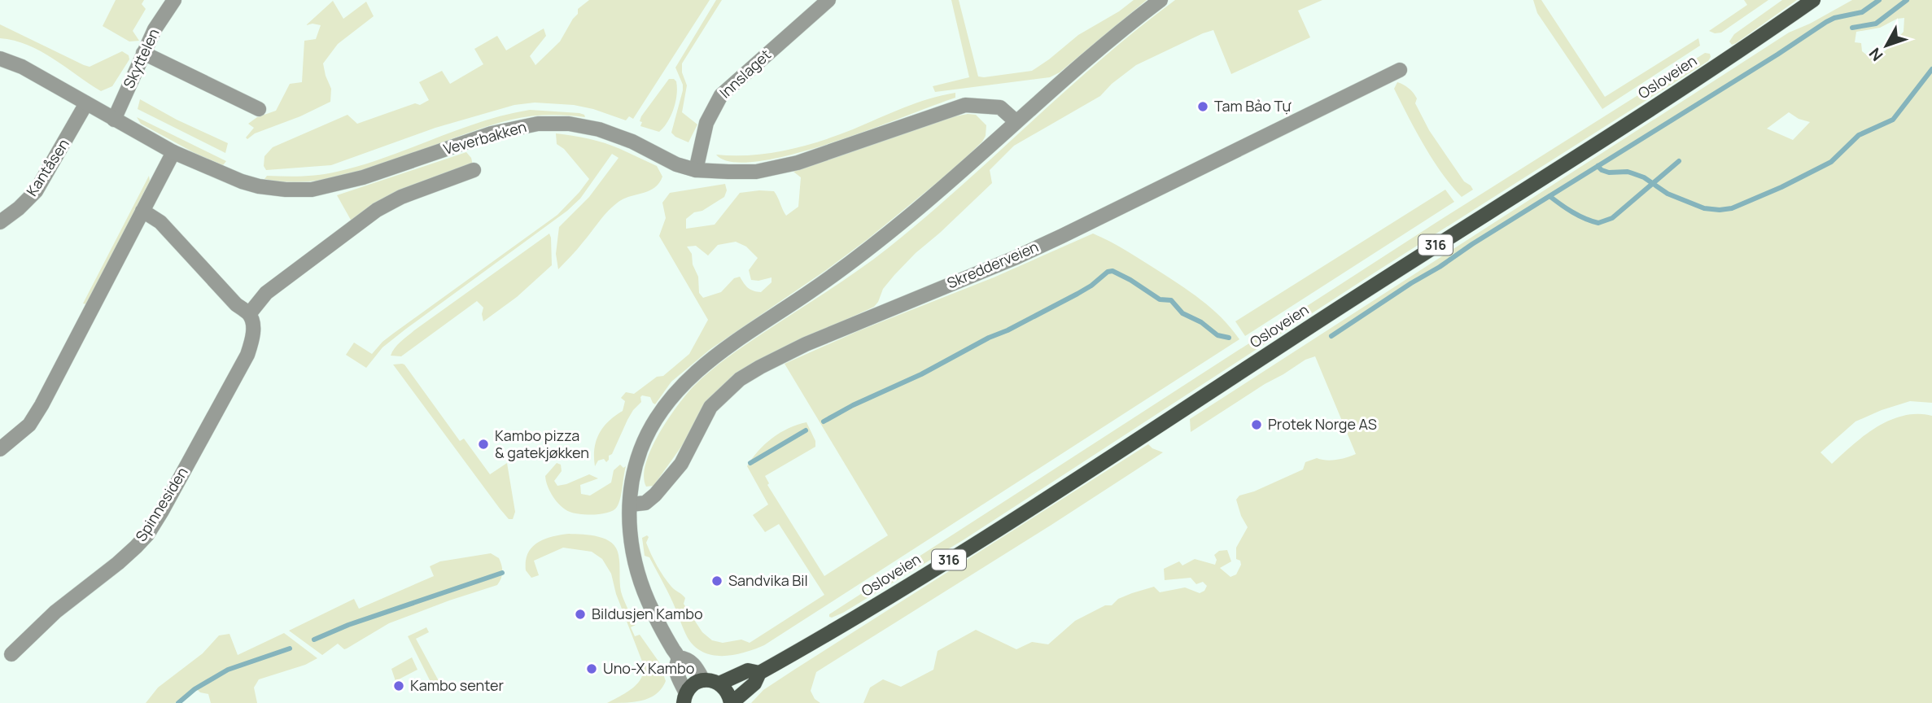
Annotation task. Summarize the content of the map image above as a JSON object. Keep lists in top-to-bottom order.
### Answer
{
  "streets": {
    "main road": ["Osloveien", "316"],
    "street": [
      "Skyttelen",
      "Innslaget",
      "Veverbakken",
      "Kantåsen",
      "Skredderveien",
      "Spinnesiden"
    ]
  },
  "crossings": [
    ["Skyttelen", "Veverbakken"],
    ["Innslaget", "Veverbakken"],
    ["Osloveien", "316"],
    ["Veverbakken", "Kantåsen"]
  ],
  "places": [
    "Tam Bảo Tự",
    "Protek Norge AS",
    "Kambo pizza & gatekjøkken",
    "Sandvika Bil",
    "Bildusjen Kambo",
    "Uno-X Kambo",
    "Kambo senter"
  ],
  "north": "bottom left"
}
